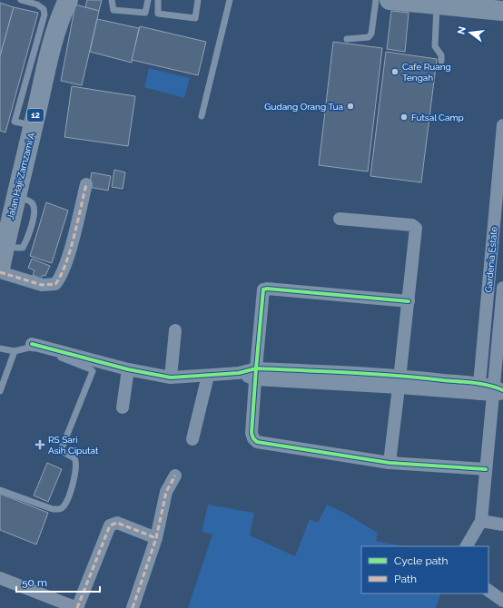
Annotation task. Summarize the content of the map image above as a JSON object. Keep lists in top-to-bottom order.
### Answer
{
  "streets": {
    "highway": ["12", "Jalan Haji Zamzami A"],
    "street": ["Gardenia Estate"]
  },
  "crossings": [
    ["12", "Jalan Haji Zamzami A"]
  ],
  "places": {
    "other": ["Cafe Ruang Tengah", "Gudang Orang Tua", "Futsal Camp"],
    "health": ["RS Sari Asih Ciputat"]
  },
  "legend": ["Cycle path", "Path"],
  "scale_bar": "50 m",
  "north": "left"
}
